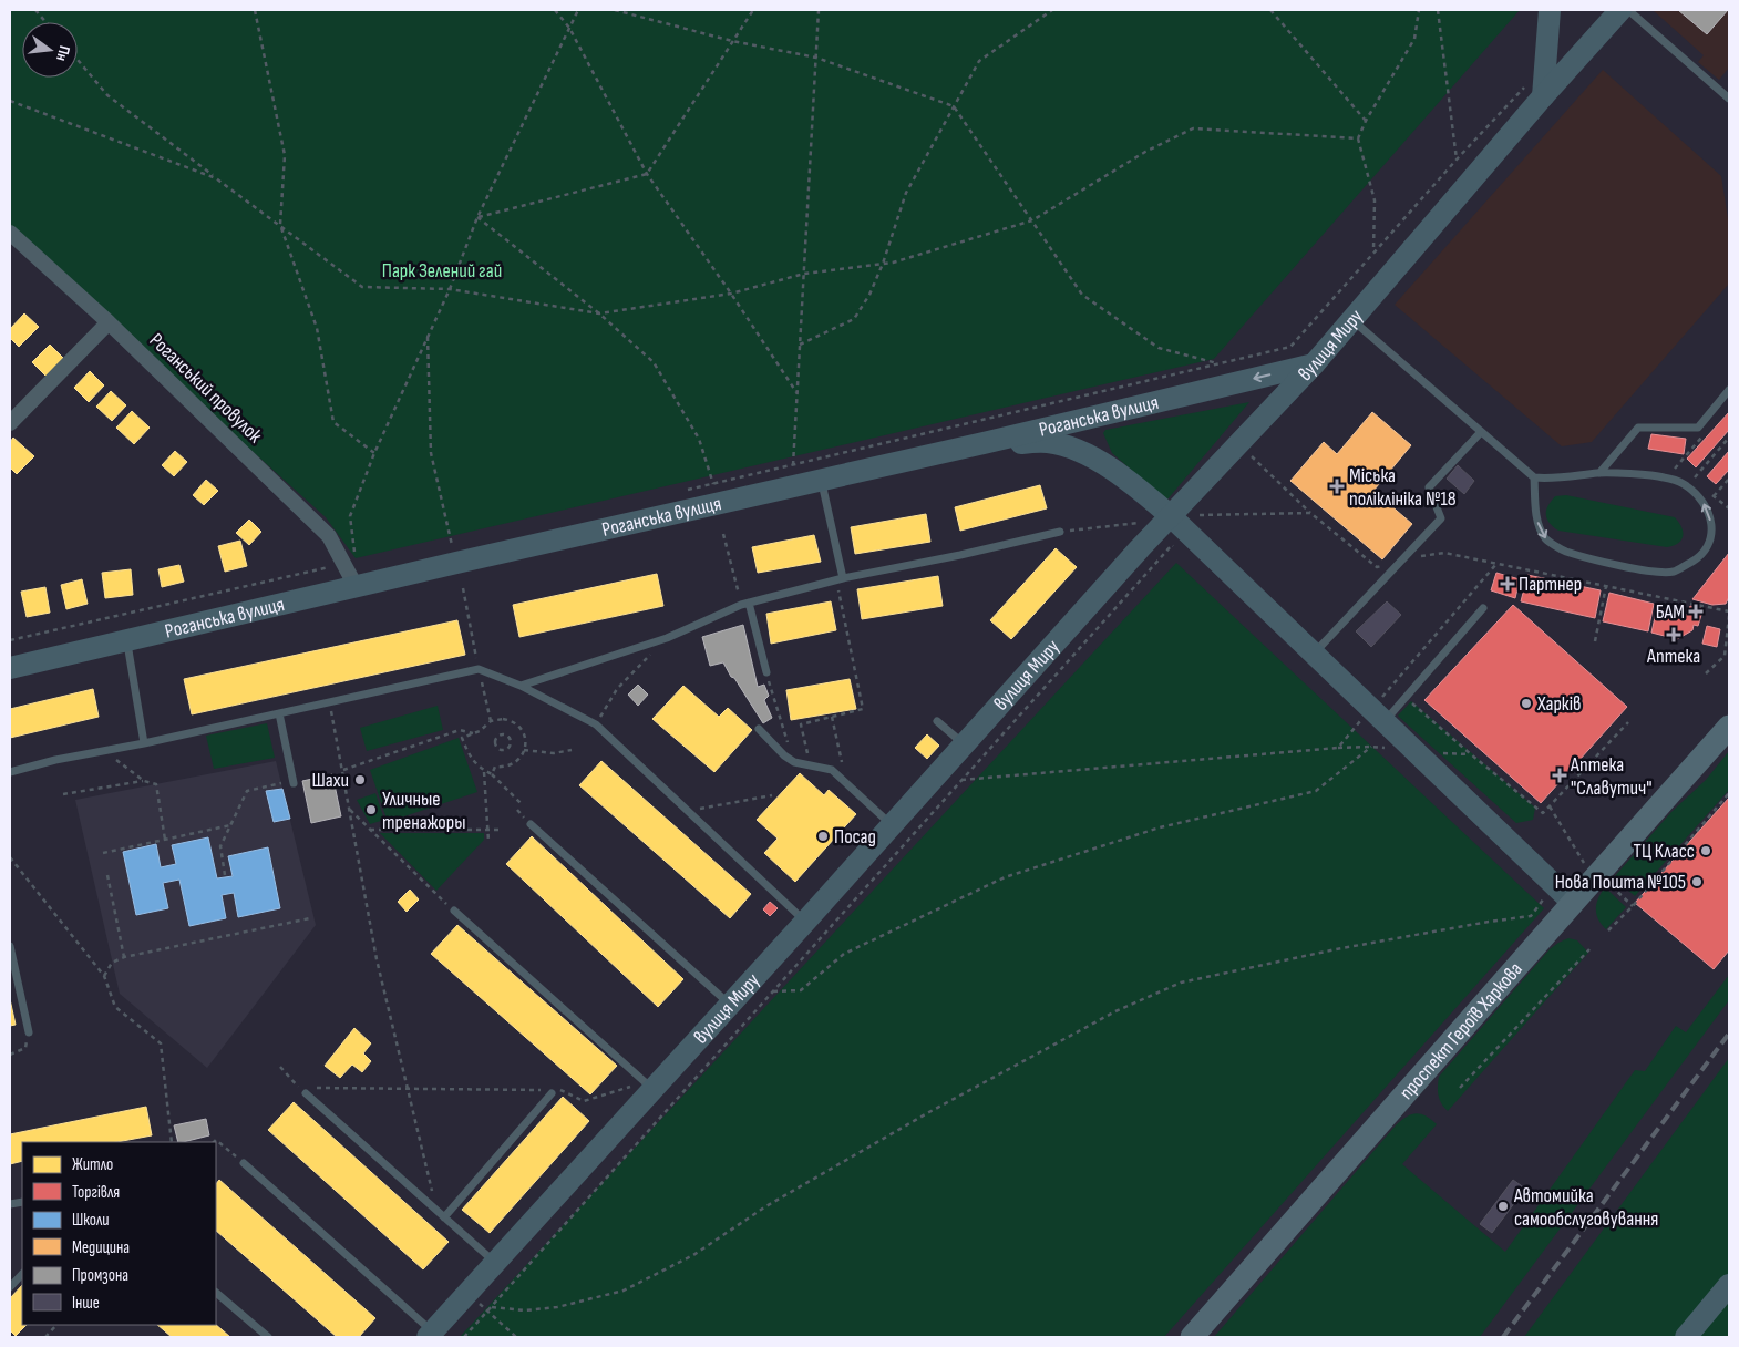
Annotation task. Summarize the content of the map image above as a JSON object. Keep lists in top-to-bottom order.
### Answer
{
  "streets": {
    "main road": ["проспект Героїв Харкова"],
    "street": ["вулиця Миру", "Роганський провулок", "Роганська вулиця"]
  },
  "crossings": [
    ["вулиця Миру", "Роганська вулиця"],
    ["Роганський провулок", "Роганська вулиця"]
  ],
  "parks": ["Парк Зелений гай"],
  "places": {
    "health": [
      "Міська поліклініка №18",
      "Партнер",
      "БАМ",
      "Аптека",
      "Аптека \"Славутич\""
    ],
    "other": [
      "Харків",
      "Шахи",
      "Уличные тренажоры",
      "Посад",
      "ТЦ Класс",
      "Нова Пошта №105",
      "Автомийка самообслуговування"
    ]
  },
  "legend": [
    "Житло",
    "Торгівля",
    "Школи",
    "Медицина",
    "Промзона",
    "Інше"
  ],
  "north": "right"
}
